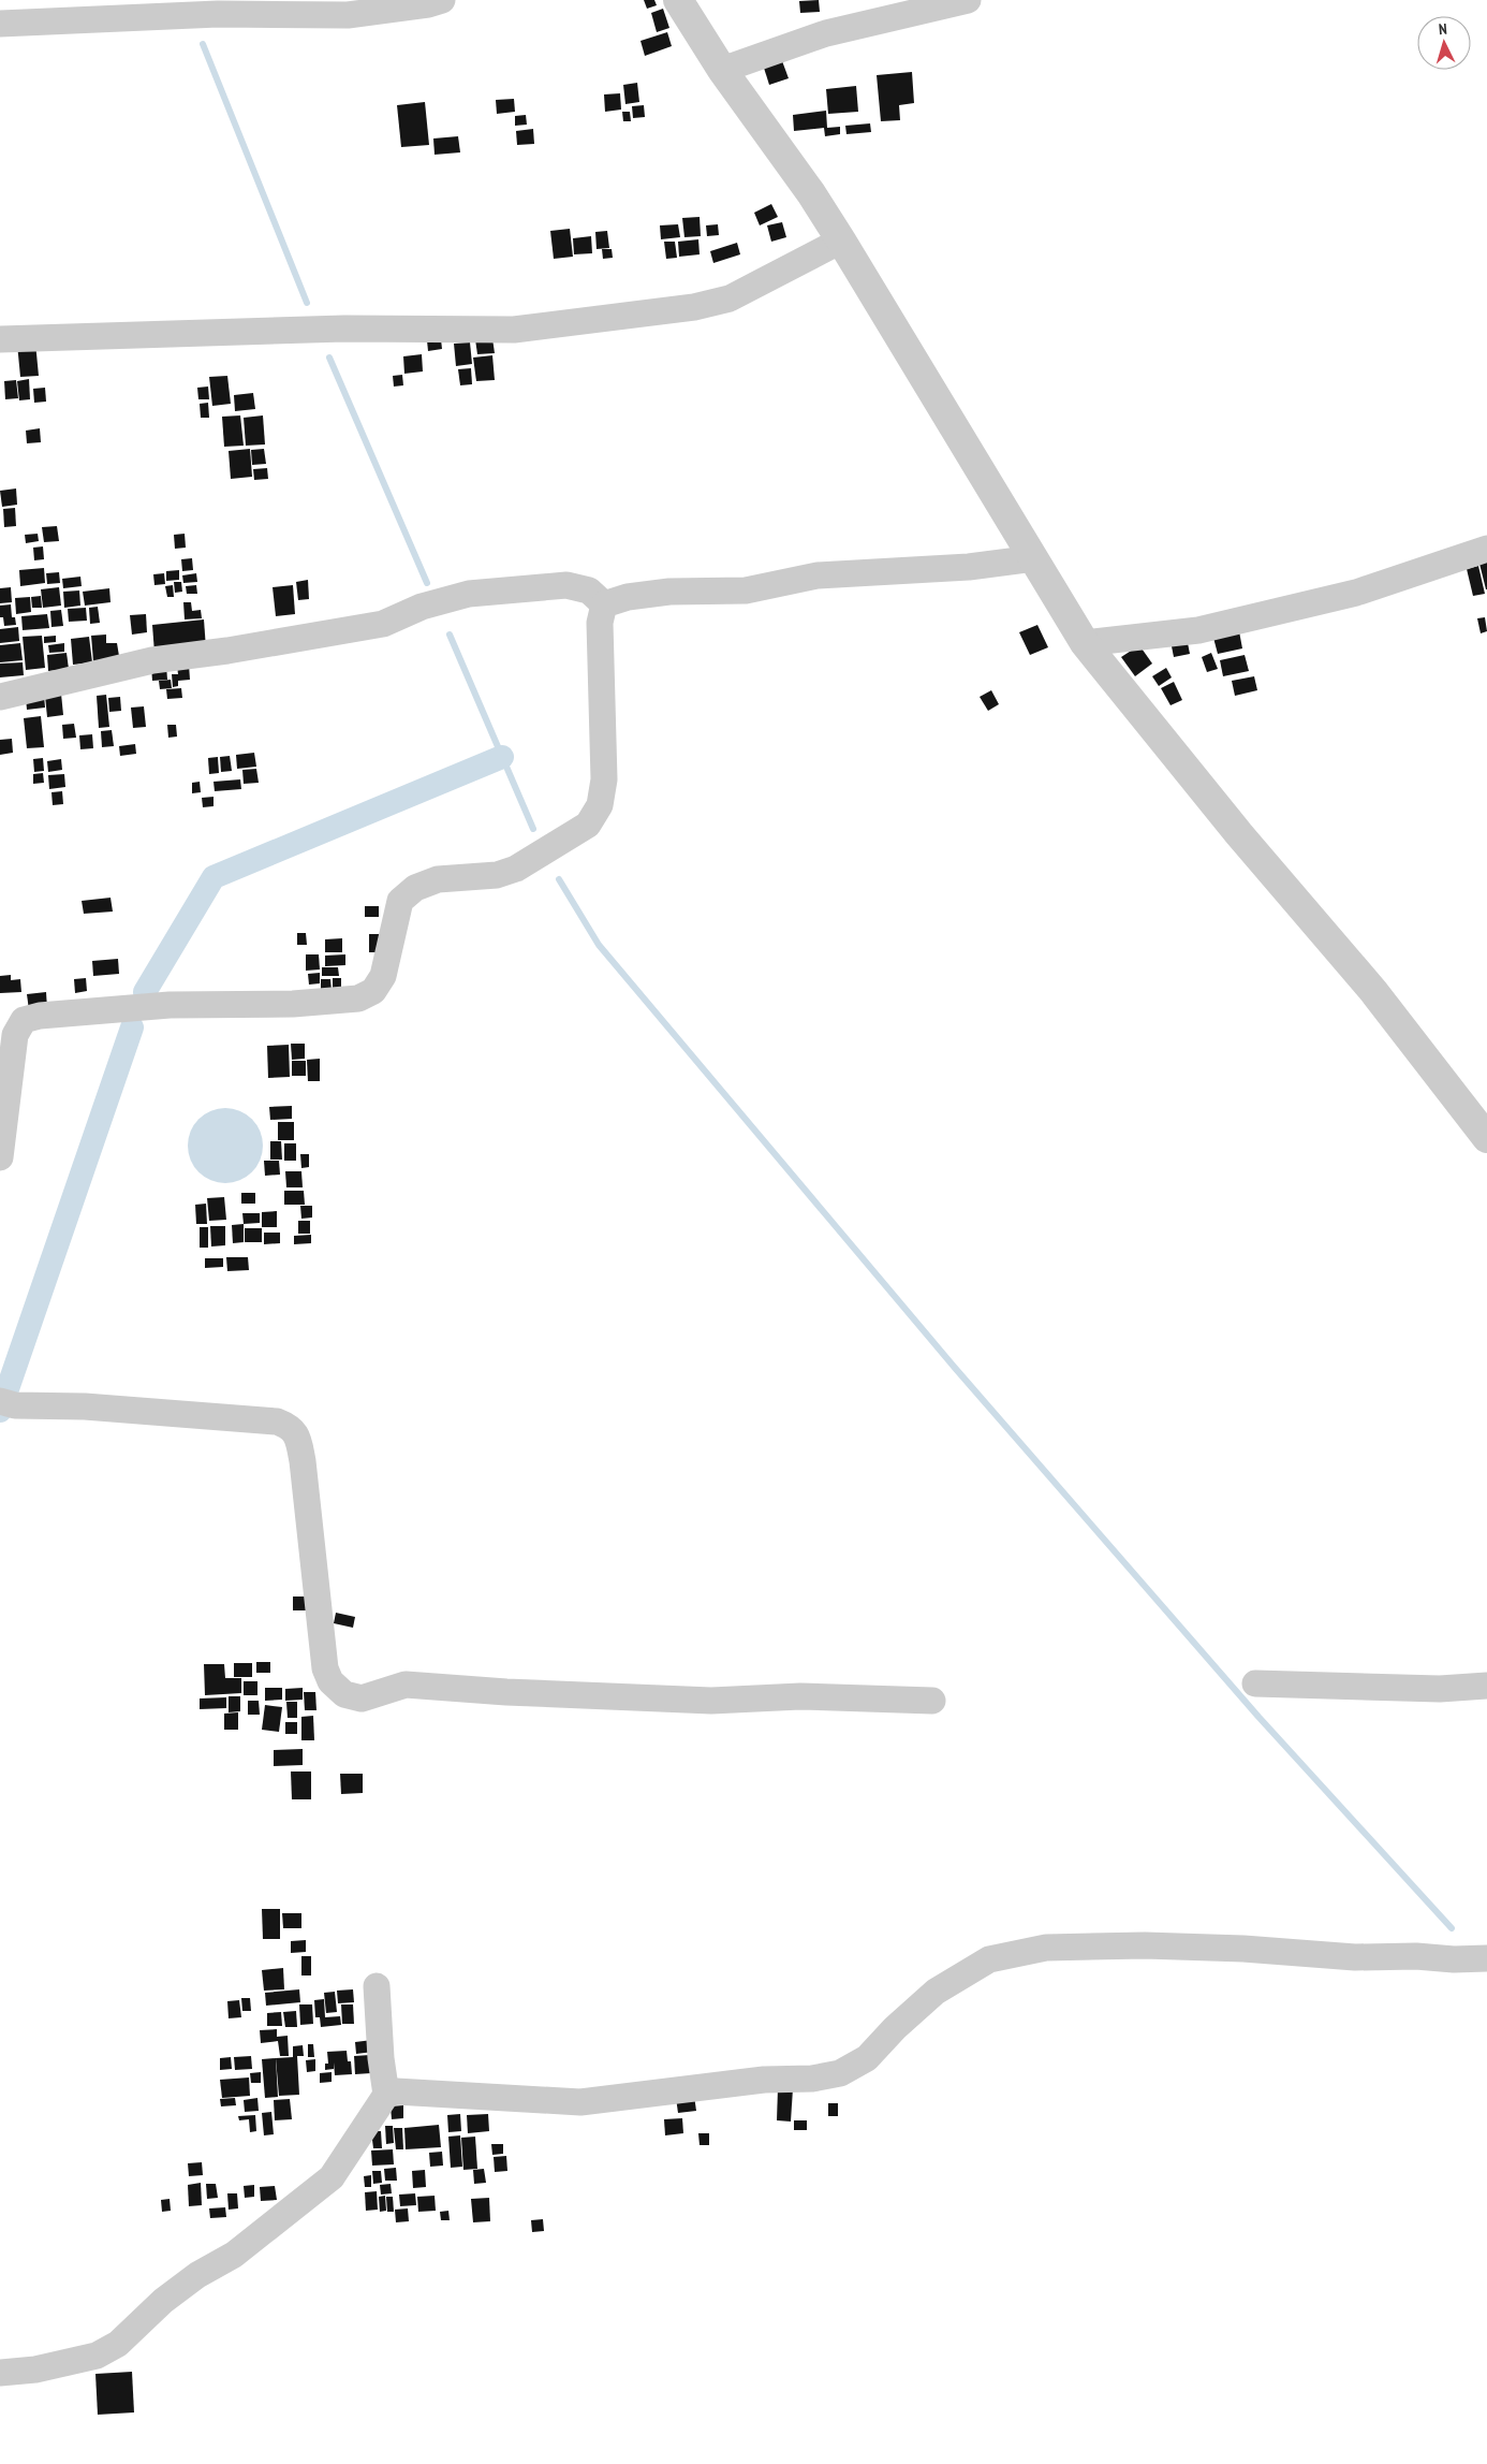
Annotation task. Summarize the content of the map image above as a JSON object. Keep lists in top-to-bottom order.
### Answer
{
  "north": "top"
}
